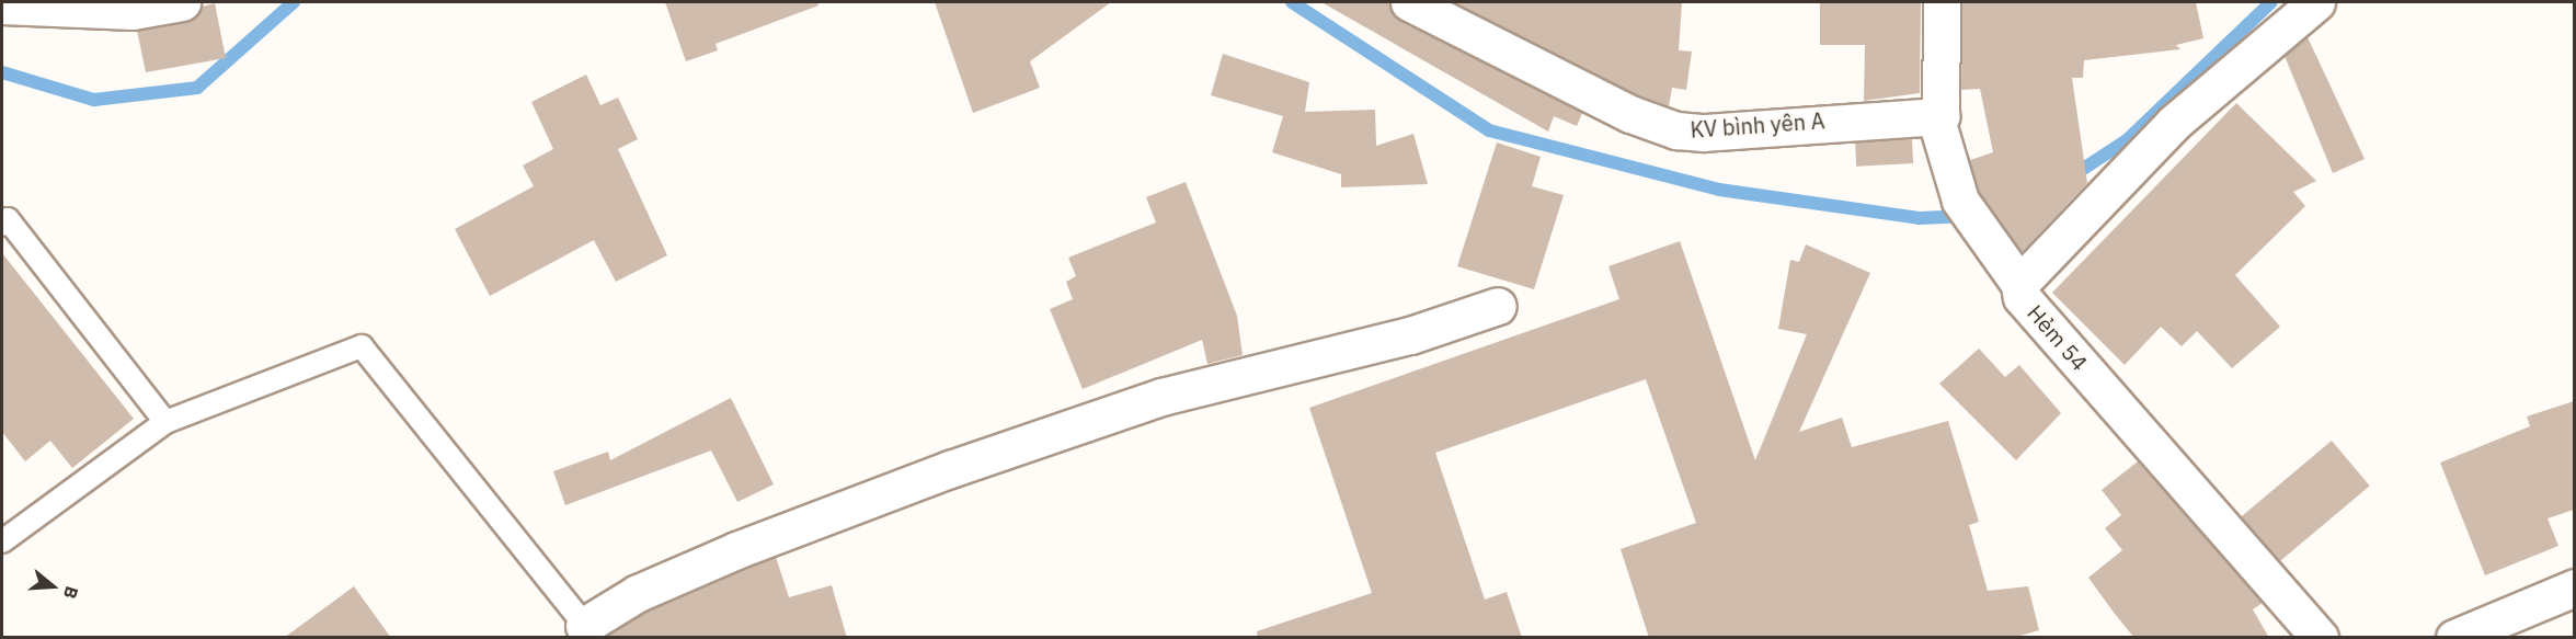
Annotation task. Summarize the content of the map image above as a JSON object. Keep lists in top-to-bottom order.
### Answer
{
  "streets": {
    "street": ["KV bình yên A", "Hẻm 54"]
  },
  "north": "right"
}
